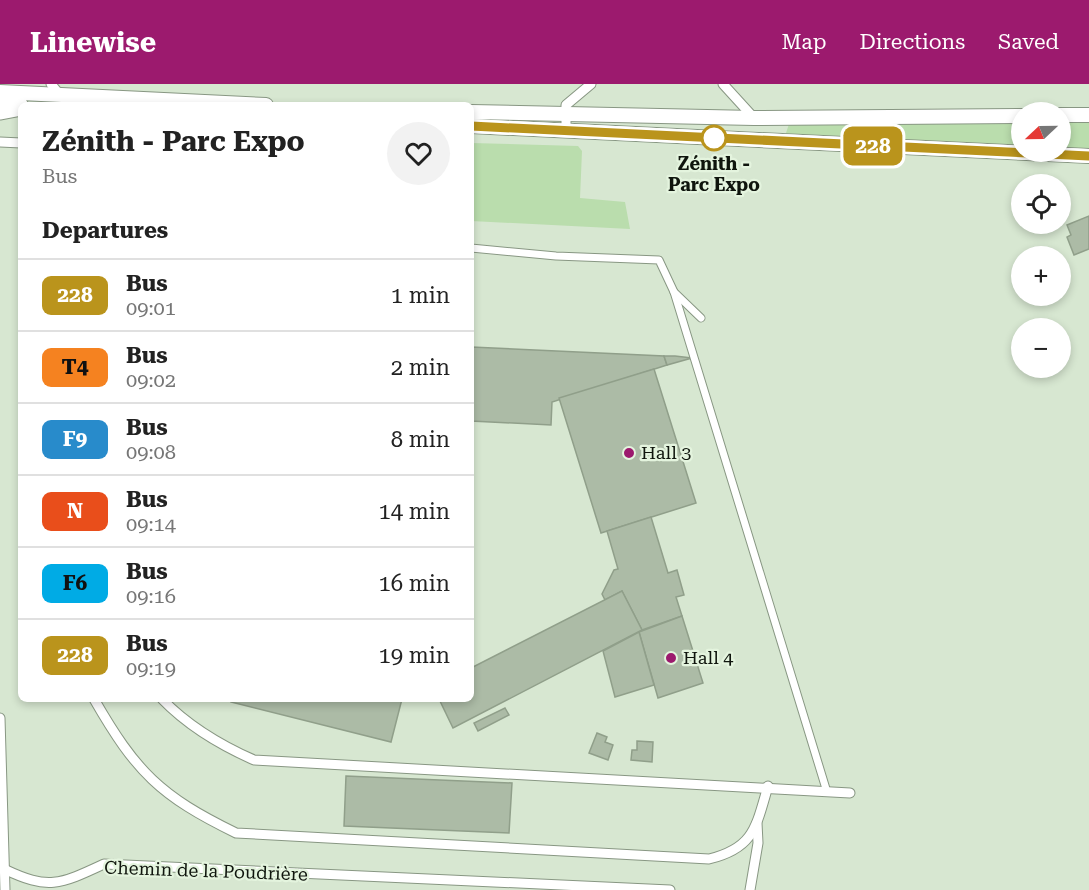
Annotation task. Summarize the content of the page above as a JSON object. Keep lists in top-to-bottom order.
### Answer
{
  "streets": {
    "street": ["Chemin de la Poudrière"]
  },
  "places": ["Zénith - Parc Expo", "Hall 3", "Hall 4"],
  "lines": ["bus line 228"],
  "north": "left",
  "page": {
    "header": "Linewise",
    "nav": ["Map", "Directions", "Saved"],
    "on_map": "228",
    "map_buttons": ["+", "−"],
    "heading": [
      ["Zénith - Parc Expo", "Bus"],
      "Departures"
    ],
    "list": [
      {
        "mark": "228",
        "name": "Bus",
        "note": "09:01",
        "value": "1 min"
      },
      {
        "mark": "T4",
        "name": "Bus",
        "note": "09:02",
        "value": "2 min"
      },
      {
        "mark": "F9",
        "name": "Bus",
        "note": "09:08",
        "value": "8 min"
      },
      {
        "mark": "N",
        "name": "Bus",
        "note": "09:14",
        "value": "14 min"
      },
      {
        "mark": "F6",
        "name": "Bus",
        "note": "09:16",
        "value": "16 min"
      },
      {
        "mark": "228",
        "name": "Bus",
        "note": "09:19",
        "value": "19 min"
      }
    ]
  }
}
